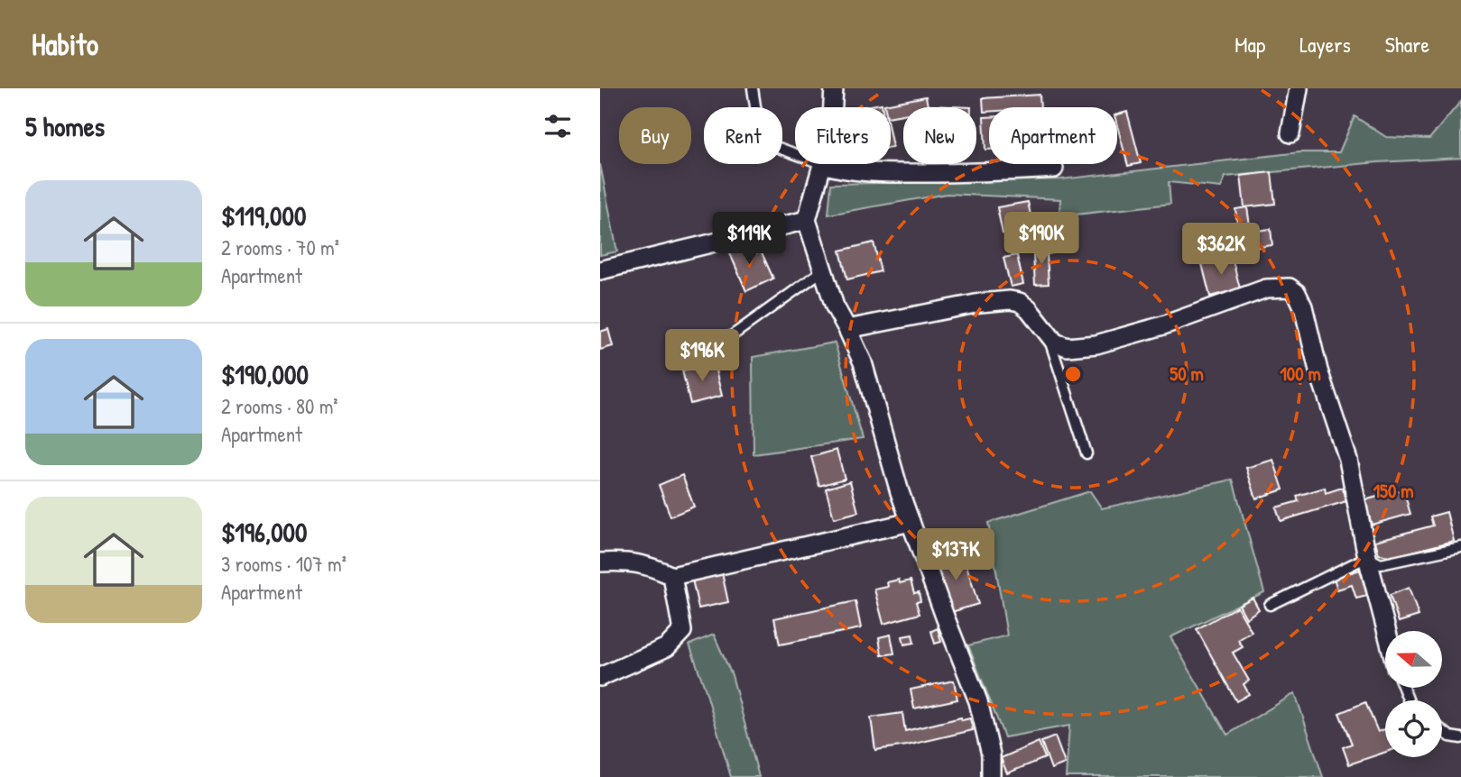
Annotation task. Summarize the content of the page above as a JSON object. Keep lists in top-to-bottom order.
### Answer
{
  "north": "left",
  "page": {
    "header": "Habito",
    "nav": ["Map", "Layers", "Share"],
    "heading": "5 homes",
    "chip": [
      "Buy",
      "Rent",
      "Filters",
      "New",
      "Apartment"
    ],
    "list": [
      {
        "name": "$119,000",
        "note": "2 rooms · 70 m² · Apartment"
      },
      {
        "name": "$190,000",
        "note": "2 rooms · 80 m² · Apartment"
      },
      {
        "name": "$196,000",
        "note": "3 rooms · 107 m² · Apartment"
      }
    ],
    "price": [
      "$119K",
      "$190K",
      "$362K",
      "$196K",
      "$137K"
    ]
  },
  "rings": ["50 m", "100 m", "150 m"]
}
